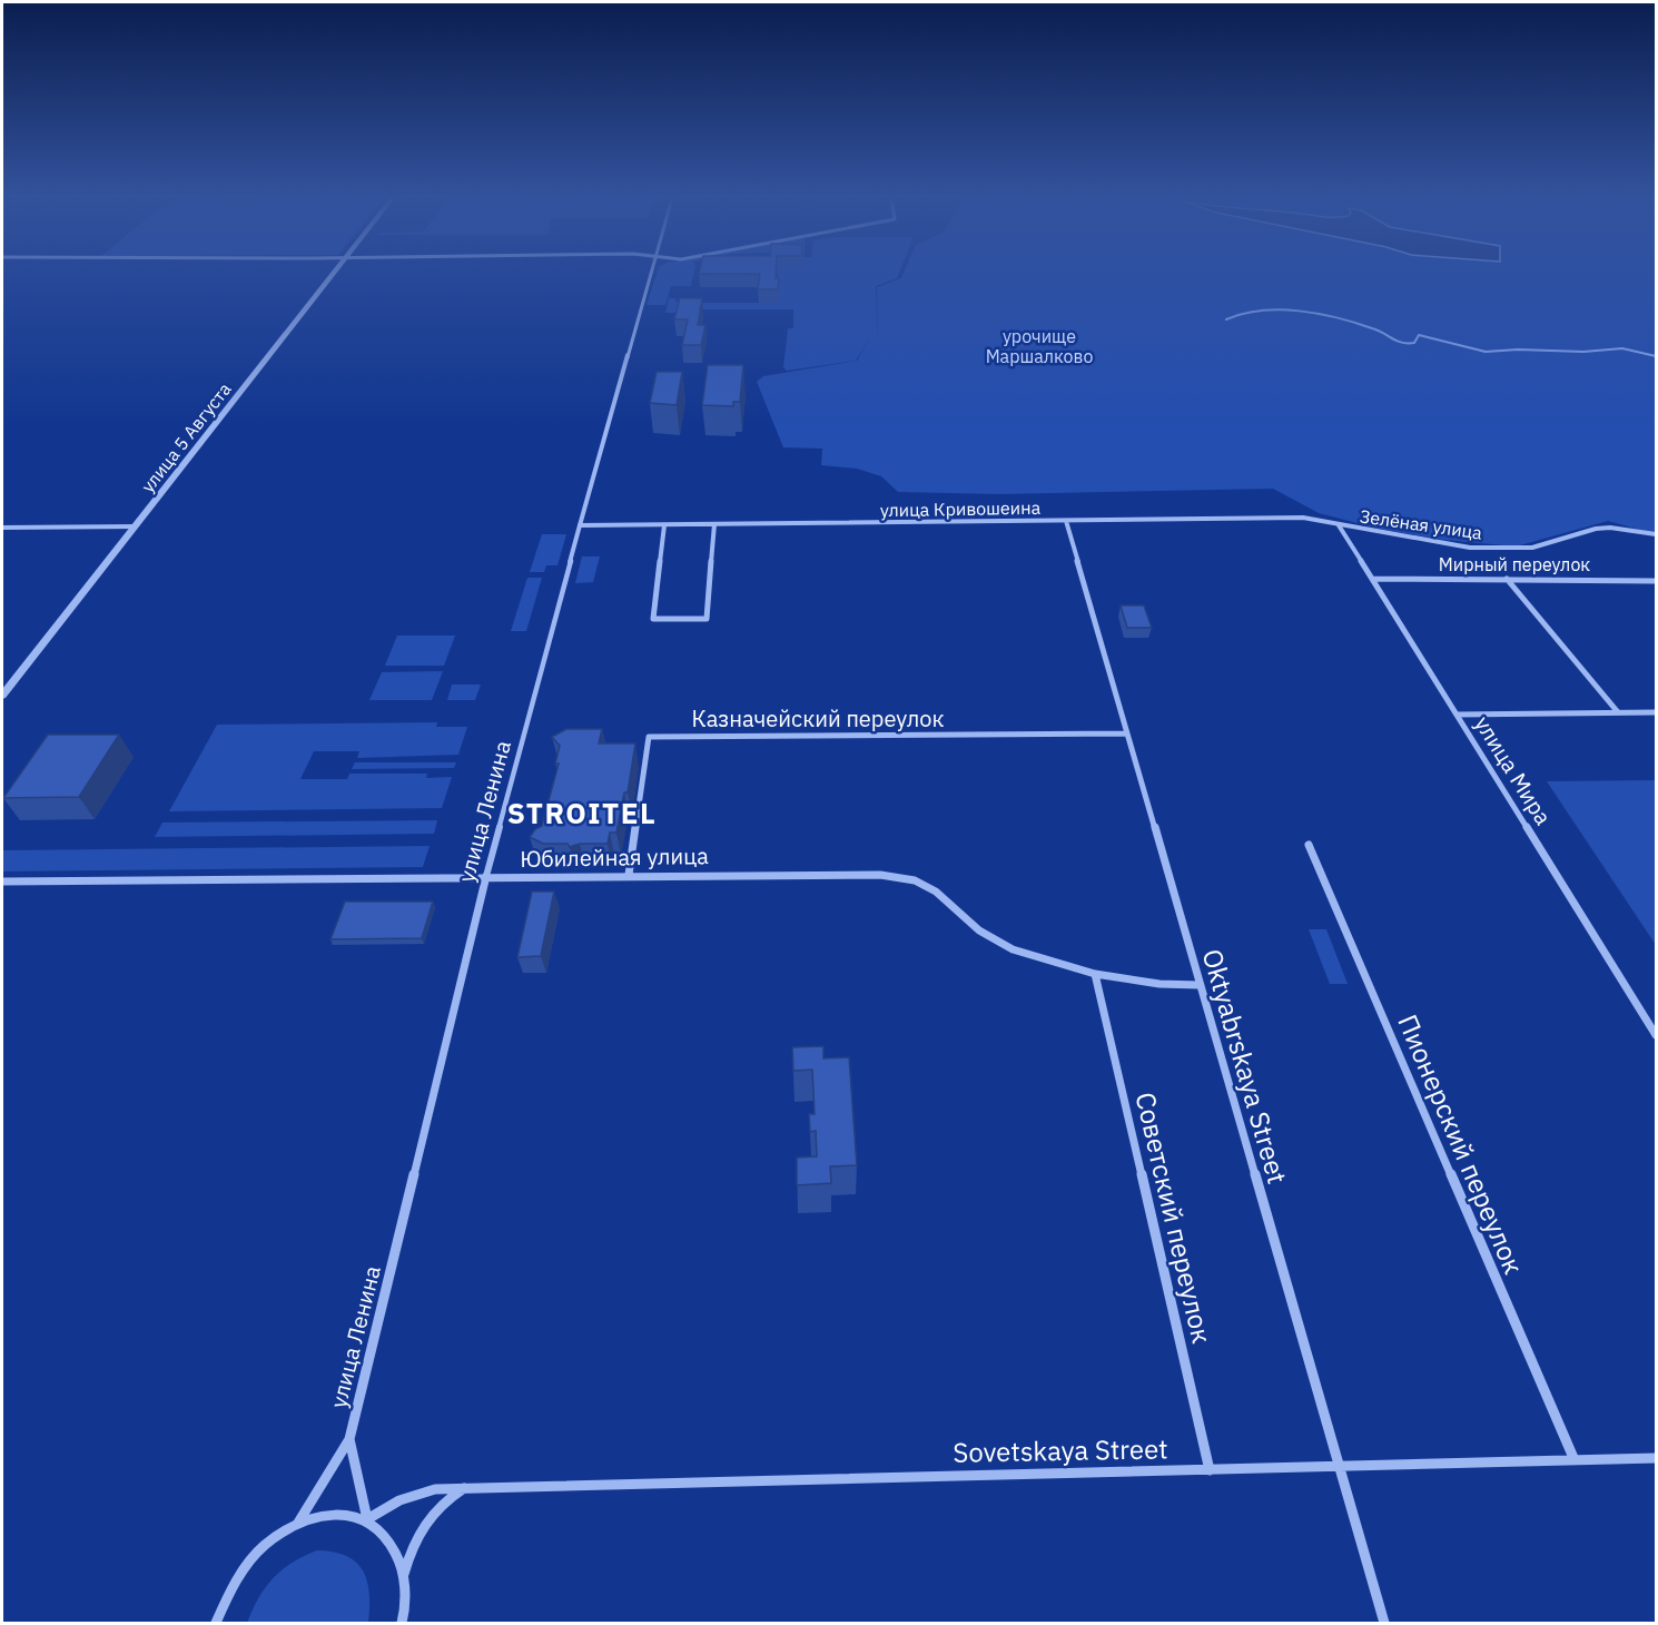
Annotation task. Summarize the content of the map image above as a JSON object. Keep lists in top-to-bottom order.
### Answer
{
  "streets": {
    "street": [
      "улица 5 Августа",
      "улица Кривошеина",
      "Зелёная улица",
      "Мирный переулок",
      "Казначейский переулок",
      "улица Мира",
      "улица Ленина",
      "Юбилейная улица",
      "Oktyabrskaya Street",
      "Пионерский переулок",
      "Советский переулок",
      "Sovetskaya Street"
    ]
  },
  "crossings": [
    ["улица Кривошеина", "Зелёная улица"],
    ["улица Кривошеина", "улица Мира"],
    ["улица Кривошеина", "улица Ленина"],
    ["улица Кривошеина", "Oktyabrskaya Street"],
    ["Зелёная улица", "улица Мира"],
    ["Мирный переулок", "улица Мира"],
    ["Казначейский переулок", "Юбилейная улица"],
    ["Казначейский переулок", "Oktyabrskaya Street"],
    ["улица Ленина", "Юбилейная улица"],
    ["Юбилейная улица", "Oktyabrskaya Street"],
    ["Юбилейная улица", "Советский переулок"],
    ["Oktyabrskaya Street", "Sovetskaya Street"],
    ["Пионерский переулок", "Sovetskaya Street"],
    ["Советский переулок", "Sovetskaya Street"]
  ],
  "districts": ["STROITEL"],
  "parks": ["урочище Маршалково"]
}
